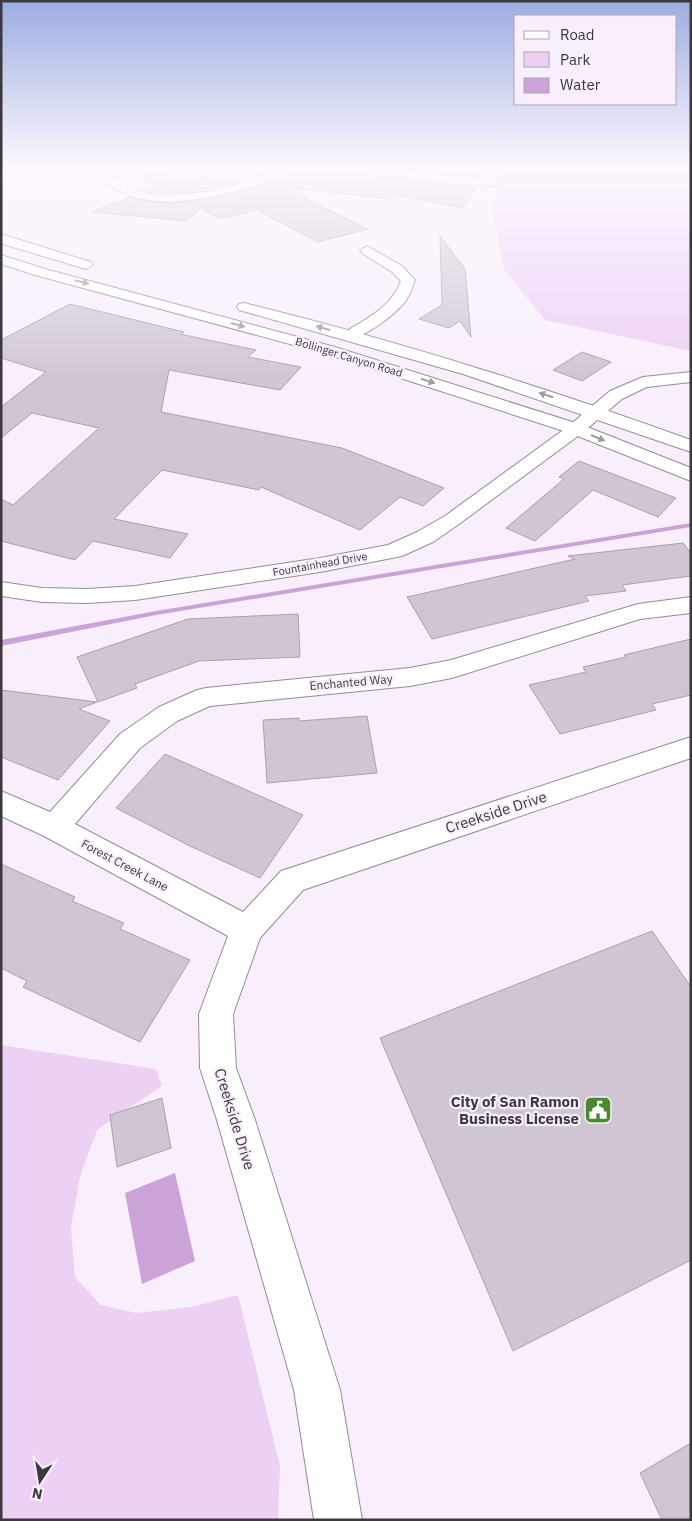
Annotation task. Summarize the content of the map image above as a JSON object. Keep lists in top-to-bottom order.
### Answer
{
  "streets": {
    "street": [
      "Bollinger Canyon Road",
      "Fountainhead Drive",
      "Enchanted Way",
      "Creekside Drive",
      "Forest Creek Lane"
    ]
  },
  "crossings": [
    ["Bollinger Canyon Road", "Fountainhead Drive"],
    ["Enchanted Way", "Forest Creek Lane"],
    ["Creekside Drive", "Forest Creek Lane"]
  ],
  "places": {
    "public building": ["City of San Ramon Business License"]
  },
  "legend": ["Road", "Park", "Water"],
  "north": "bottom"
}
